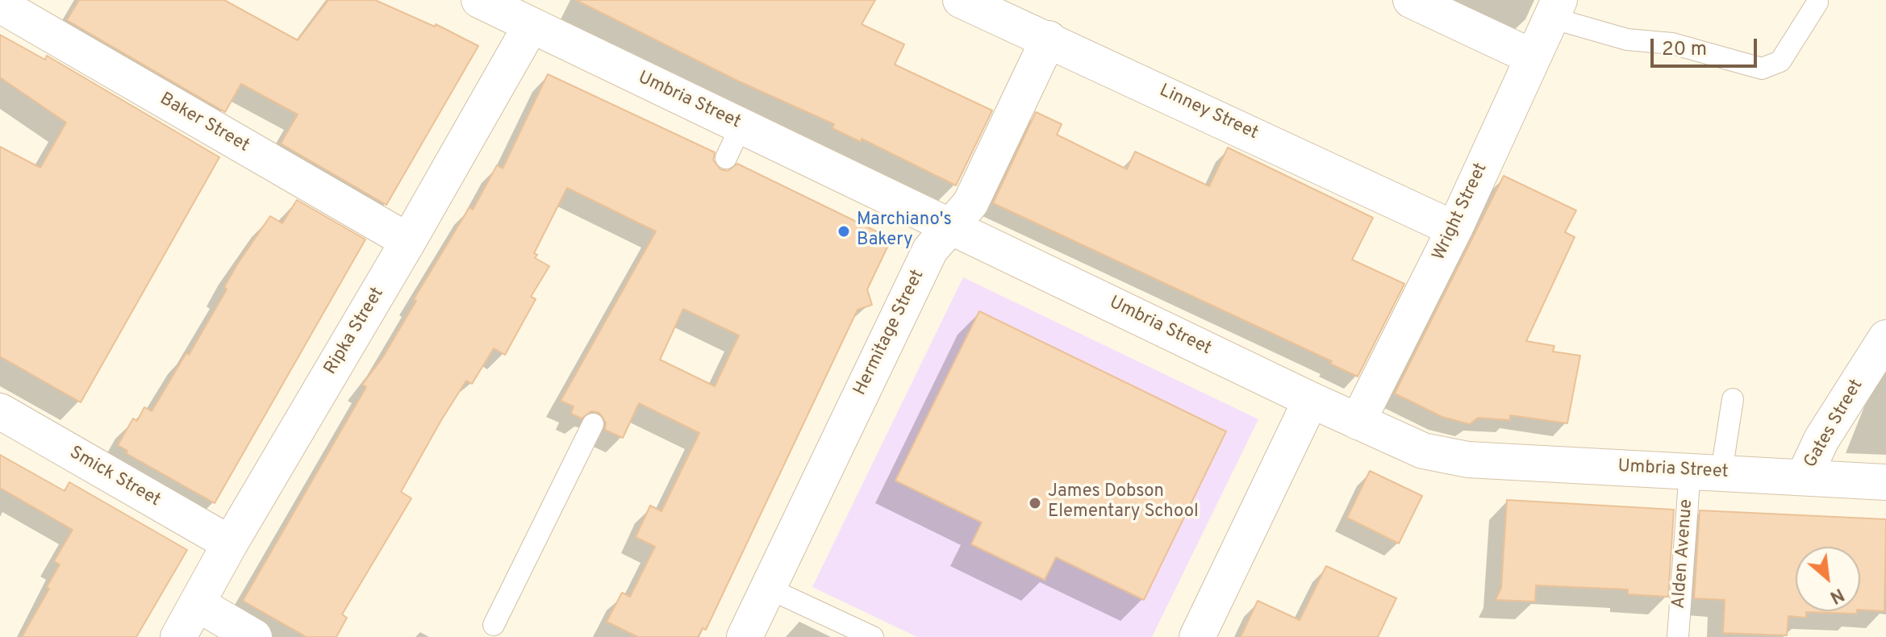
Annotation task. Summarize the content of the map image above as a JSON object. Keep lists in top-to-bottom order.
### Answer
{
  "streets": {
    "street": [
      "Umbria Street",
      "Linney Street",
      "Baker Street",
      "Wright Street",
      "Ripka Street",
      "Hermitage Street",
      "Gates Street",
      "Smick Street"
    ],
    "lane": ["Alden Avenue"]
  },
  "crossings": [
    ["Umbria Street", "Wright Street"],
    ["Umbria Street", "Ripka Street"],
    ["Umbria Street", "Hermitage Street"],
    ["Umbria Street", "Gates Street"],
    ["Umbria Street", "Alden Avenue"],
    ["Linney Street", "Wright Street"],
    ["Linney Street", "Hermitage Street"],
    ["Baker Street", "Ripka Street"],
    ["Ripka Street", "Smick Street"]
  ],
  "places": ["Marchiano's Bakery", "James Dobson Elementary School"],
  "scale_bar": "20 m",
  "north": "bottom right"
}
